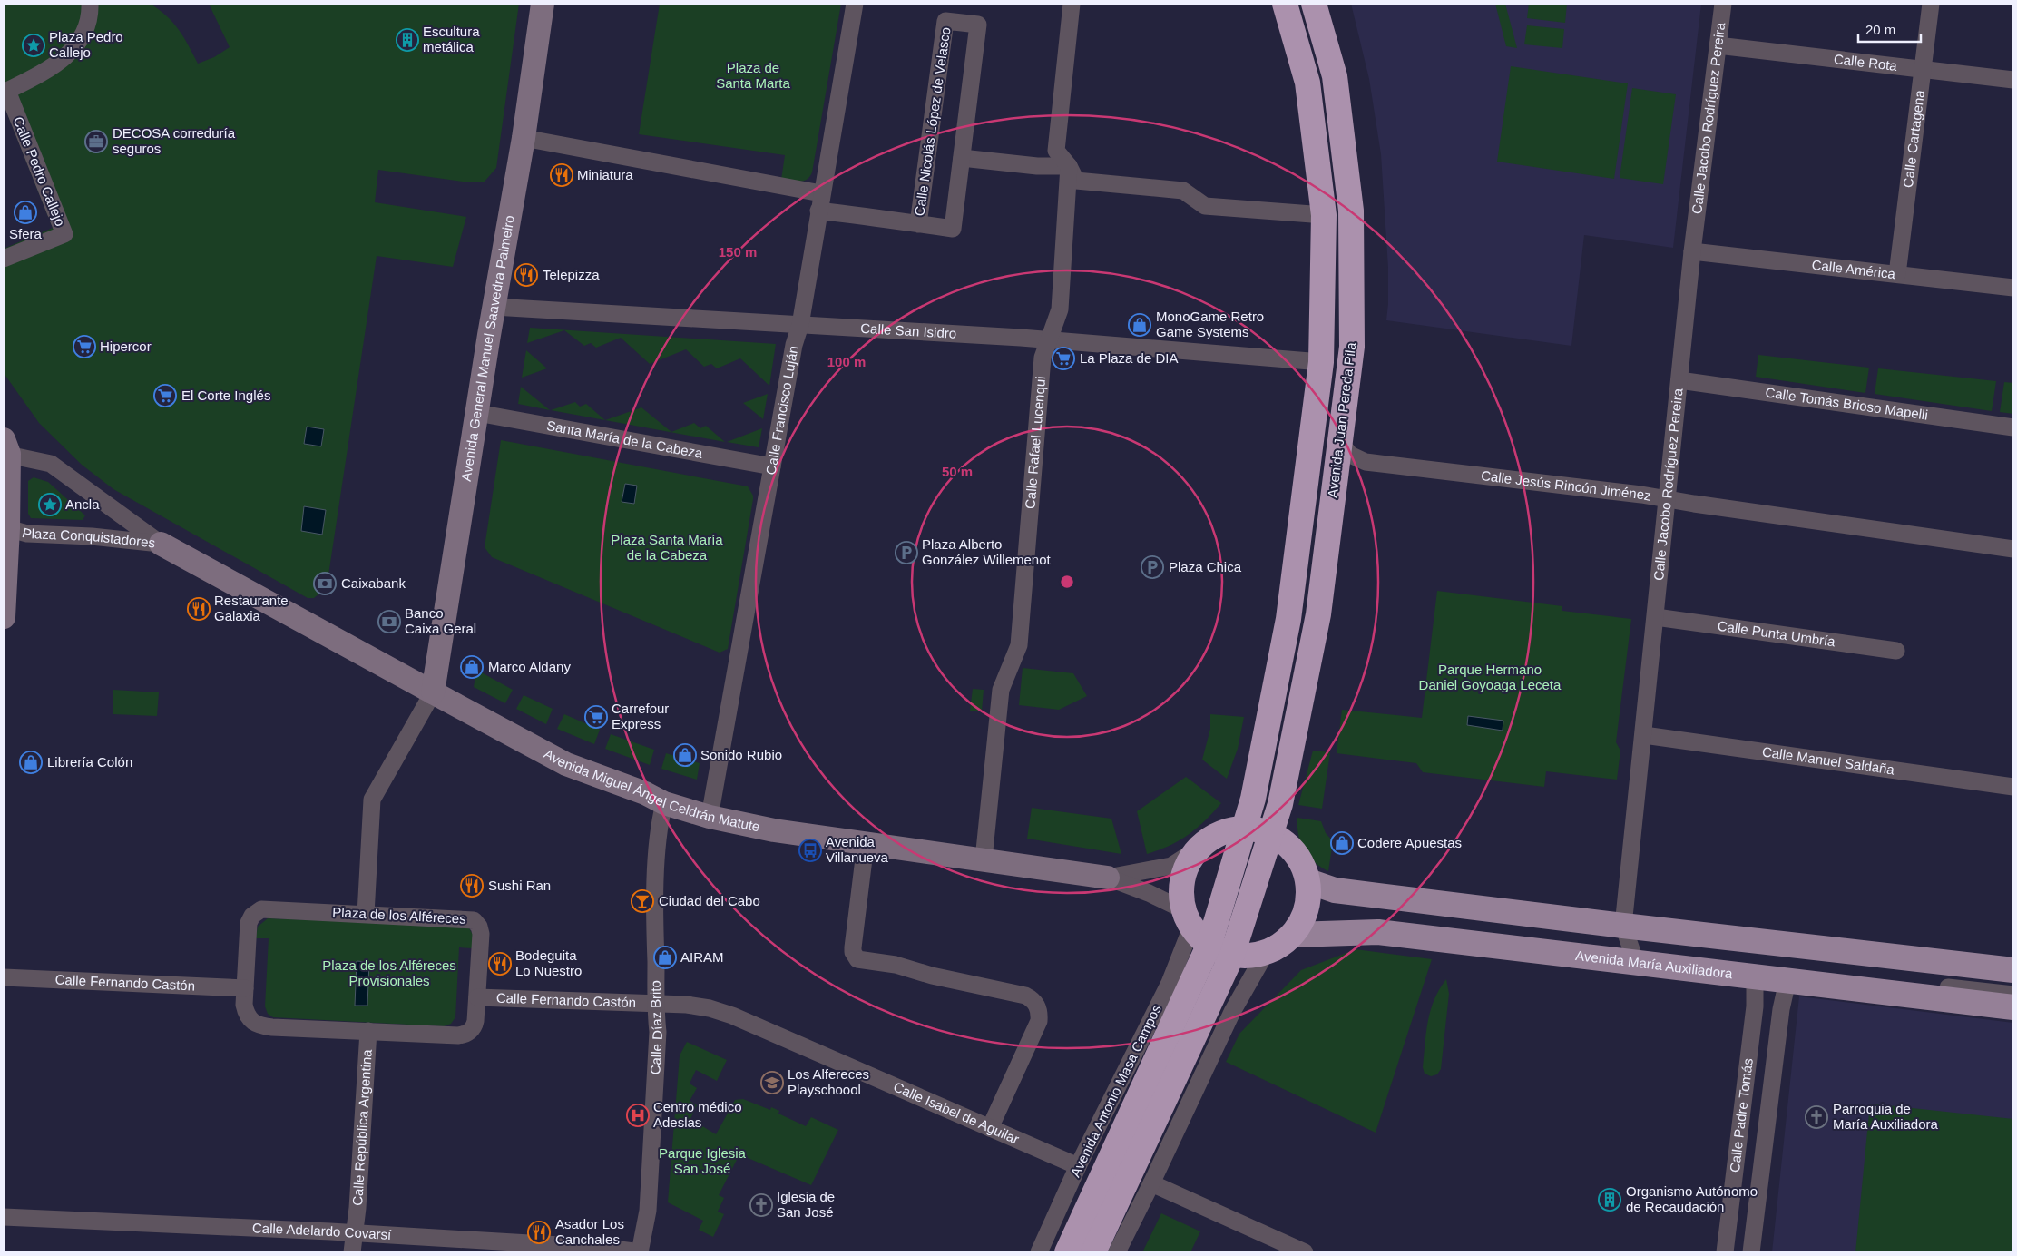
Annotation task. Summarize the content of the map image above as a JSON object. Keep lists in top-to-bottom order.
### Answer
{
  "streets": {
    "highway": ["Avenida Juan Pereda Pila", "Avenida Antonio Masa Campos"],
    "main road": ["Avenida María Auxiliadora"],
    "street": [
      "Calle Rota",
      "Calle Jacobo Rodríguez Pereira",
      "Calle Nicolás López de Velasco",
      "Calle Cartagena",
      "Calle Pedro Callejo",
      "Calle América",
      "Calle San Isidro",
      "Avenida General Manuel Saavedra Palmeiro",
      "Calle Tomás Brioso Mapelli",
      "Calle Francisco Luján",
      "Santa María de la Cabeza",
      "Calle Rafael Lucenqui",
      "Calle Jesús Rincón Jiménez",
      "Plaza Conquistadores",
      "Calle Punta Umbría",
      "Calle Manuel Saldaña",
      "Avenida Miguel Ángel Celdrán Matute",
      "Plaza de los Alféreces",
      "Calle Fernando Castón",
      "Calle Díaz Brito",
      "Calle Isabel de Aguilar",
      "Calle Padre Tomás",
      "Calle República Argentina",
      "Calle Adelardo Covarsí"
    ]
  },
  "crossings": [
    ["Calle Rota", "Calle Jacobo Rodríguez Pereira"],
    ["Calle Rota", "Calle Cartagena"],
    ["Calle Jacobo Rodríguez Pereira", "Calle América"],
    ["Calle Jacobo Rodríguez Pereira", "Calle Tomás Brioso Mapelli"],
    ["Calle Jacobo Rodríguez Pereira", "Calle Jesús Rincón Jiménez"],
    ["Calle Jacobo Rodríguez Pereira", "Calle Punta Umbría"],
    ["Calle Jacobo Rodríguez Pereira", "Calle Manuel Saldaña"],
    ["Calle Jacobo Rodríguez Pereira", "Avenida María Auxiliadora"],
    ["Calle Nicolás López de Velasco", "Calle Francisco Luján"],
    ["Calle Cartagena", "Calle América"],
    ["Calle San Isidro", "Avenida General Manuel Saavedra Palmeiro"],
    ["Calle San Isidro", "Calle Francisco Luján"],
    ["Calle San Isidro", "Avenida Juan Pereda Pila"],
    ["Calle San Isidro", "Calle Rafael Lucenqui"],
    ["Avenida General Manuel Saavedra Palmeiro", "Santa María de la Cabeza"],
    ["Avenida General Manuel Saavedra Palmeiro", "Avenida Miguel Ángel Celdrán Matute"],
    ["Calle Francisco Luján", "Santa María de la Cabeza"],
    ["Calle Francisco Luján", "Avenida Miguel Ángel Celdrán Matute"],
    ["Avenida Juan Pereda Pila", "Calle Jesús Rincón Jiménez"],
    ["Avenida Juan Pereda Pila", "Avenida Antonio Masa Campos"],
    ["Calle Rafael Lucenqui", "Avenida Miguel Ángel Celdrán Matute"],
    ["Plaza Conquistadores", "Avenida Miguel Ángel Celdrán Matute"],
    ["Avenida Miguel Ángel Celdrán Matute", "Calle Díaz Brito"],
    ["Plaza de los Alféreces", "Calle Fernando Castón"],
    ["Plaza de los Alféreces", "Calle República Argentina"],
    ["Avenida María Auxiliadora", "Calle Padre Tomás"],
    ["Calle Fernando Castón", "Calle Díaz Brito"],
    ["Calle Fernando Castón", "Calle Isabel de Aguilar"],
    ["Calle Díaz Brito", "Calle Isabel de Aguilar"],
    ["Calle Díaz Brito", "Calle Adelardo Covarsí"],
    ["Avenida Antonio Masa Campos", "Calle Isabel de Aguilar"],
    ["Calle República Argentina", "Calle Adelardo Covarsí"]
  ],
  "parks": [
    "Plaza de Santa Marta",
    "Plaza Santa María de la Cabeza",
    "Parque Hermano Daniel Goyoaga Leceta",
    "Plaza de los Alféreces Provisionales",
    "Parque Iglesia San José"
  ],
  "places": {
    "building": ["Escultura metálica", "Organismo Autónomo de Recaudación"],
    "place": ["Plaza Pedro Callejo", "Ancla"],
    "office": ["DECOSA correduría seguros"],
    "restaurant": [
      "Miniatura",
      "Telepizza",
      "Restaurante Galaxia",
      "Sushi Ran",
      "Bodeguita Lo Nuestro",
      "Asador Los Canchales"
    ],
    "shop": [
      "Sfera",
      "MonoGame Retro Game Systems",
      "Marco Aldany",
      "Sonido Rubio",
      "Librería Colón",
      "Codere Apuestas",
      "AIRAM"
    ],
    "supermarket": [
      "Hipercor",
      "La Plaza de DIA",
      "El Corte Inglés",
      "Carrefour Express"
    ],
    "parking": ["Plaza Alberto González Willemenot", "Plaza Chica"],
    "bank": ["Caixabank", "Banco Caixa Geral"],
    "bus stop": ["Avenida Villanueva"],
    "bar": ["Ciudad del Cabo"],
    "school or university": ["Los Alfereces Playschoool"],
    "hospital": ["Centro médico Adeslas"],
    "church": ["Parroquia de María Auxiliadora", "Iglesia de San José"]
  },
  "scale_bar": "20 m",
  "rings": ["150 m", "100 m", "50 m"]
}
